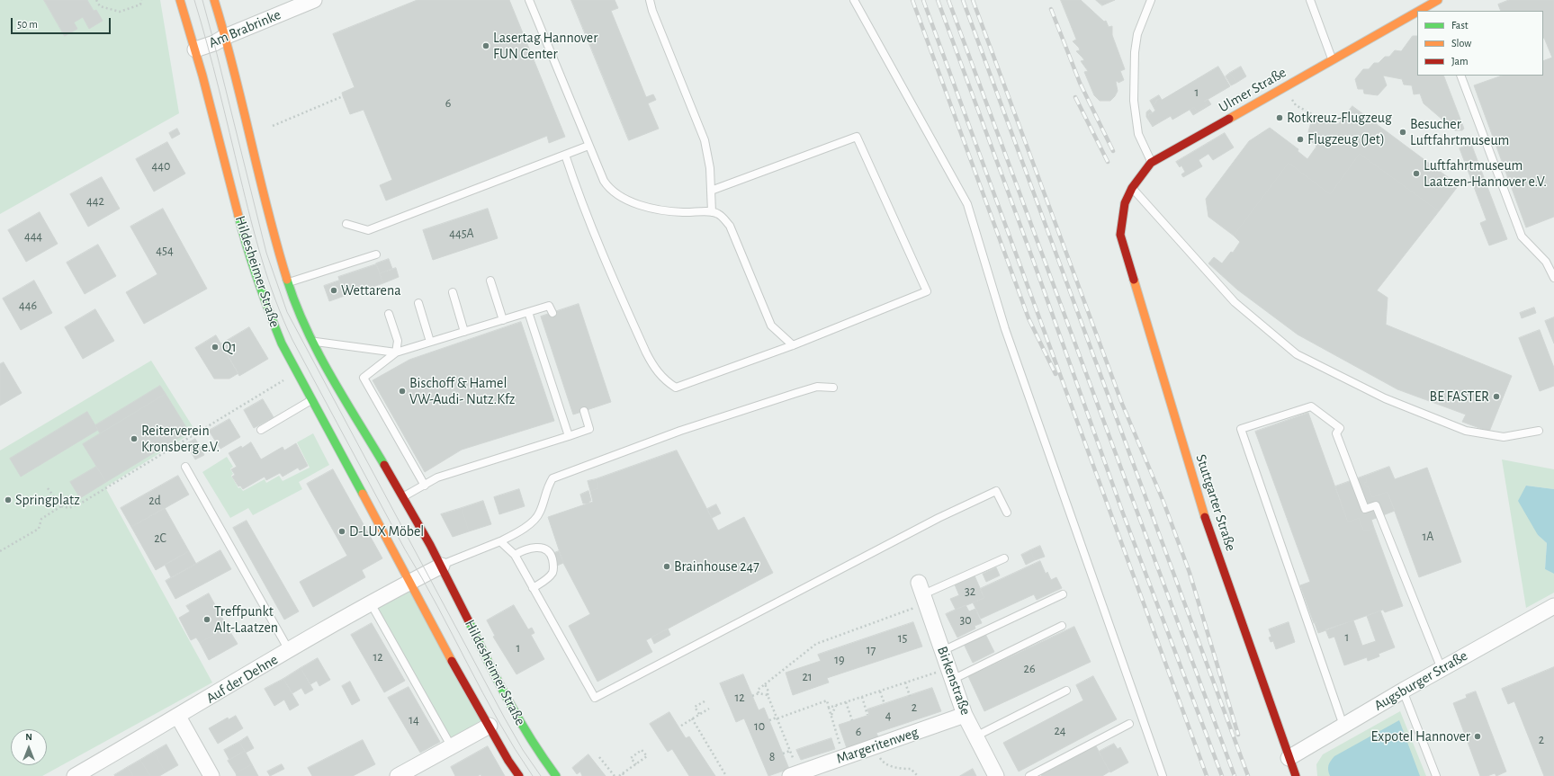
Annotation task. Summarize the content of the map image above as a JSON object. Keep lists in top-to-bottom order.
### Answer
{
  "streets": {
    "main road": ["Ulmer Straße", "Hildesheimer Straße", "Stuttgarter Straße"],
    "street": [
      "Am Brabrinke",
      "Auf der Dehne",
      "Birkenstraße",
      "Augsburger Straße",
      "Margeritenweg"
    ]
  },
  "crossings": [
    ["Am Brabrinke", "Hildesheimer Straße"],
    ["Ulmer Straße", "Stuttgarter Straße"],
    ["Hildesheimer Straße", "Auf der Dehne"],
    ["Stuttgarter Straße", "Augsburger Straße"],
    ["Birkenstraße", "Margeritenweg"]
  ],
  "places": [
    "Lasertag Hannover FUN Center",
    "Rotkreuz-Flugzeug",
    "Besucher Luftfahrtmuseum",
    "Flugzeug (Jet)",
    "Luftfahrtmuseum Laatzen-Hannover e.V.",
    "Wettarena",
    "Q1",
    "Bischoff & Hamel VW-Audi- Nutz.Kfz",
    "BE FASTER",
    "Reiterverein Kronsberg e.V.",
    "Springplatz",
    "D-LUX Möbel",
    "Brainhouse 247",
    "Treffpunkt Alt-Laatzen",
    "Expotel Hannover"
  ],
  "house_numbers": [
    "1",
    "6",
    "440",
    "442",
    "445A",
    "444",
    "454",
    "446",
    "2d",
    "1A",
    "2C",
    "32",
    "30",
    "1",
    "15",
    "1",
    "17",
    "12",
    "19",
    "26",
    "21",
    "12",
    "2",
    "4",
    "14",
    "10",
    "24",
    "6",
    "2",
    "8"
  ],
  "legend": ["Fast", "Slow", "Jam"],
  "scale_bar": "50 m",
  "north": "top"
}
